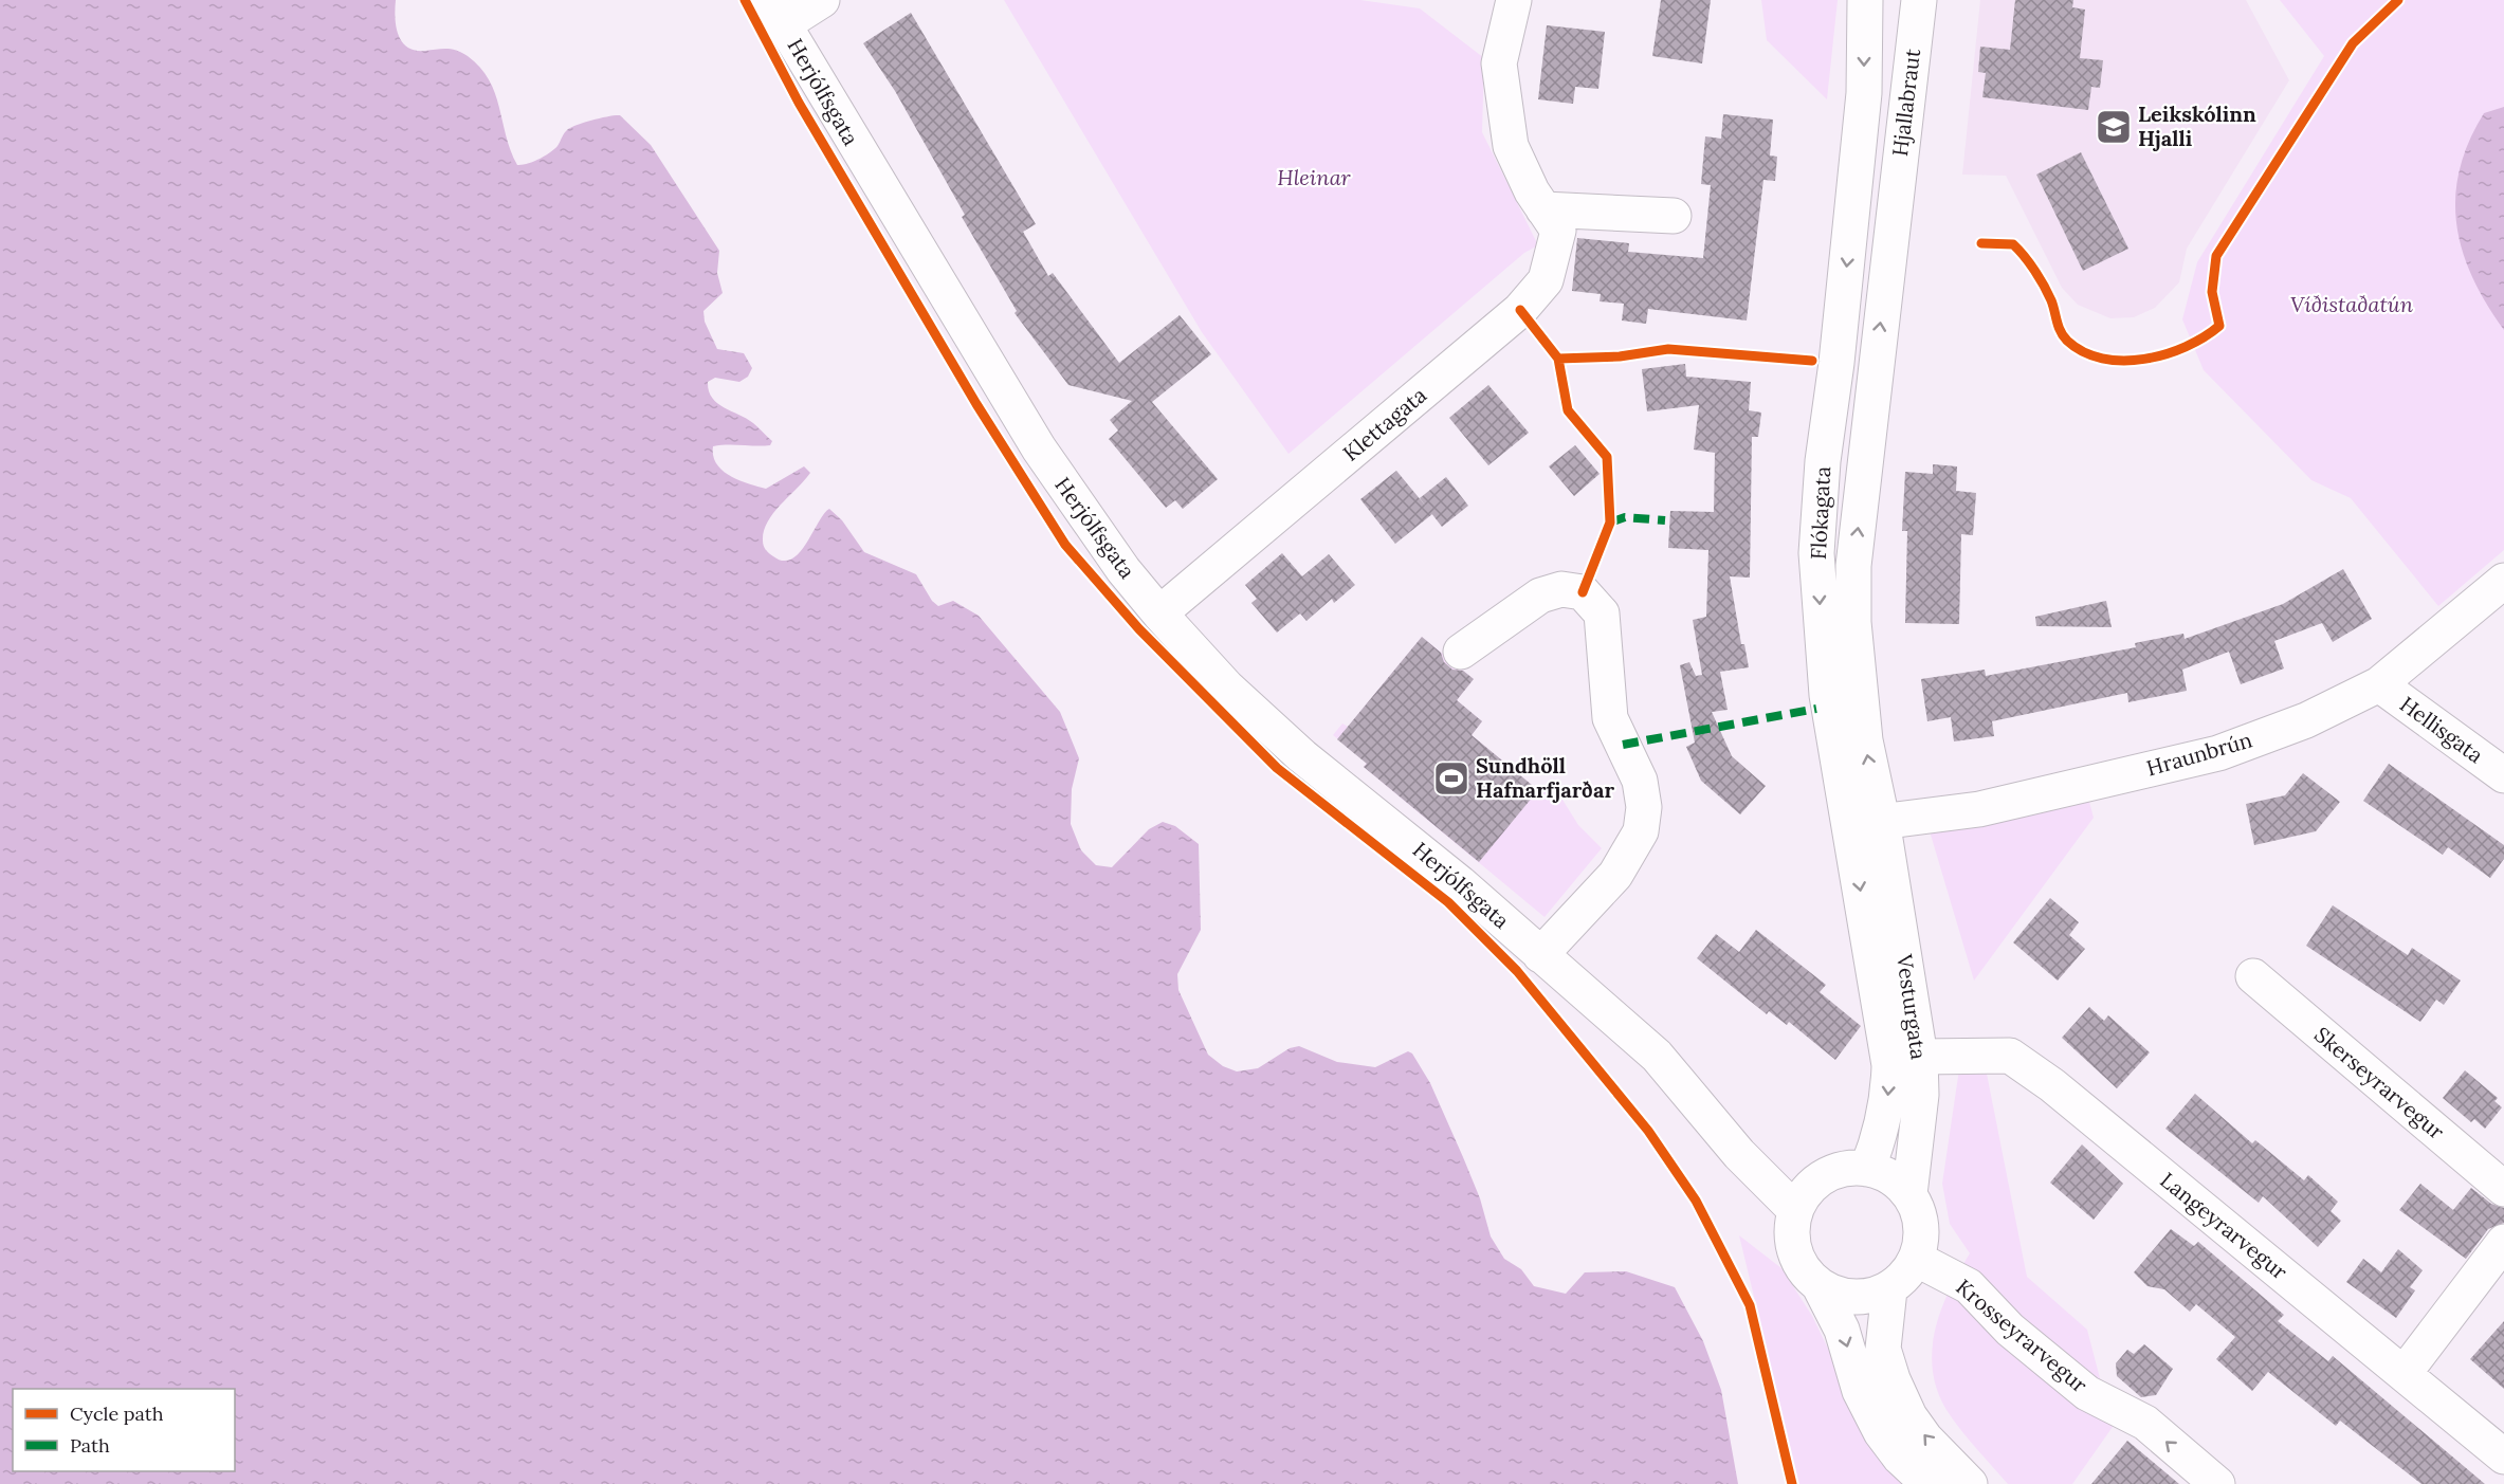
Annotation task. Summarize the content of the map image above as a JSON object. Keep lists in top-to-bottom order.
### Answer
{
  "streets": {
    "street": [
      "Herjólfsgata",
      "Hjallabraut",
      "Klettagata",
      "Flókagata",
      "Hellisgata",
      "Hraunbrún",
      "Vesturgata",
      "Skerseyrarvegur",
      "Langeyrarvegur",
      "Krosseyrarvegur"
    ]
  },
  "crossings": [
    ["Herjólfsgata", "Klettagata"],
    ["Herjólfsgata", "Vesturgata"],
    ["Herjólfsgata", "Krosseyrarvegur"],
    ["Hjallabraut", "Flókagata"],
    ["Flókagata", "Hraunbrún"],
    ["Flókagata", "Vesturgata"],
    ["Hellisgata", "Hraunbrún"],
    ["Hraunbrún", "Vesturgata"],
    ["Vesturgata", "Langeyrarvegur"],
    ["Vesturgata", "Krosseyrarvegur"]
  ],
  "one_way": ["Krosseyrarvegur"],
  "parks": ["Hleinar", "Víðistaðatún"],
  "places": {
    "school or university": ["Leikskólinn Hjalli"],
    "sports": ["Sundhöll Hafnarfjarðar"]
  },
  "legend": ["Cycle path", "Path"]
}
